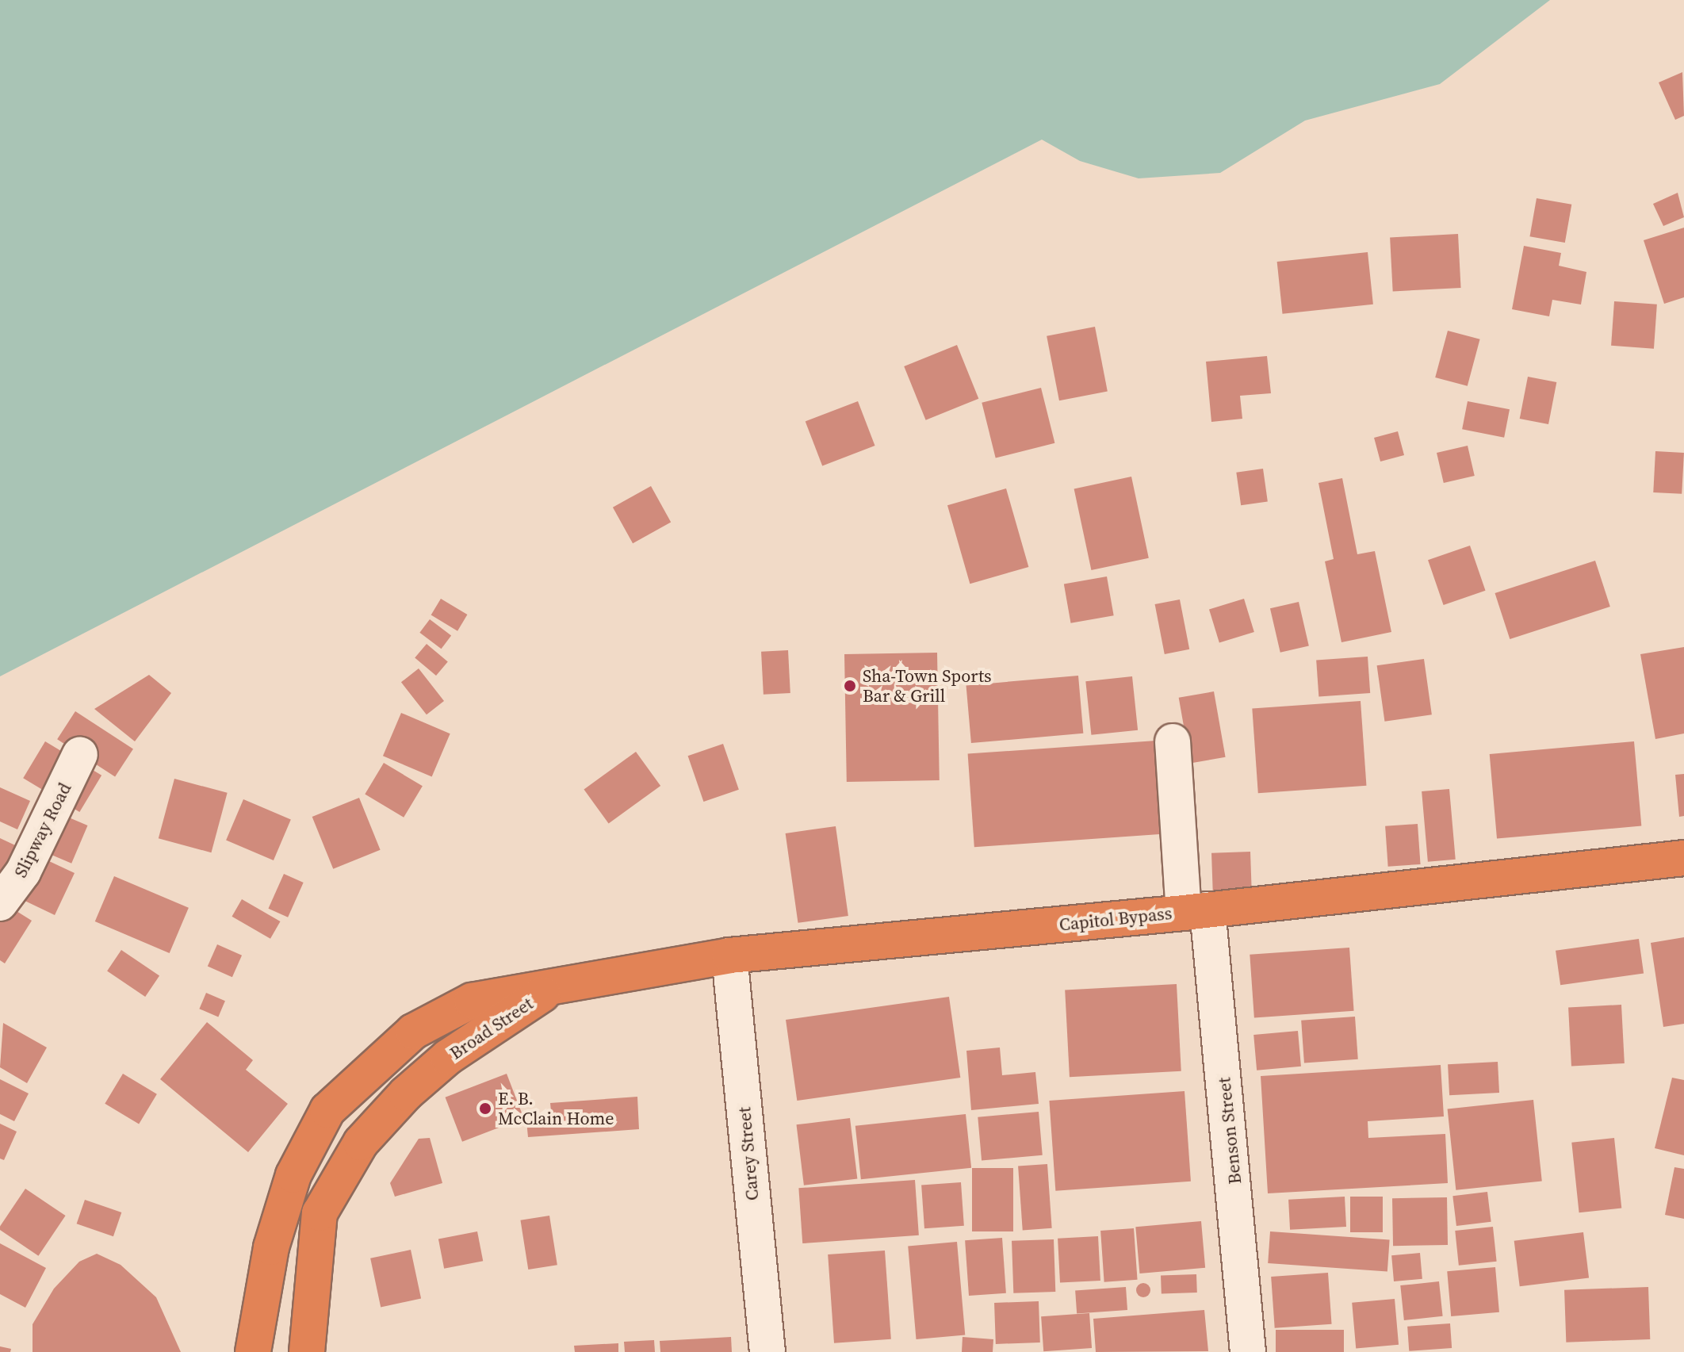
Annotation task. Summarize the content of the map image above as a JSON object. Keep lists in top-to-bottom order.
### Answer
{
  "streets": {
    "highway": ["Capitol Bypass", "Broad Street"],
    "street": ["Slipway Road", "Benson Street", "Carey Street"]
  },
  "crossings": [
    ["Capitol Bypass", "Broad Street"],
    ["Capitol Bypass", "Benson Street"],
    ["Capitol Bypass", "Carey Street"]
  ],
  "places": ["Sha-Town Sports Bar & Grill", "E. B. McClain Home"]
}
